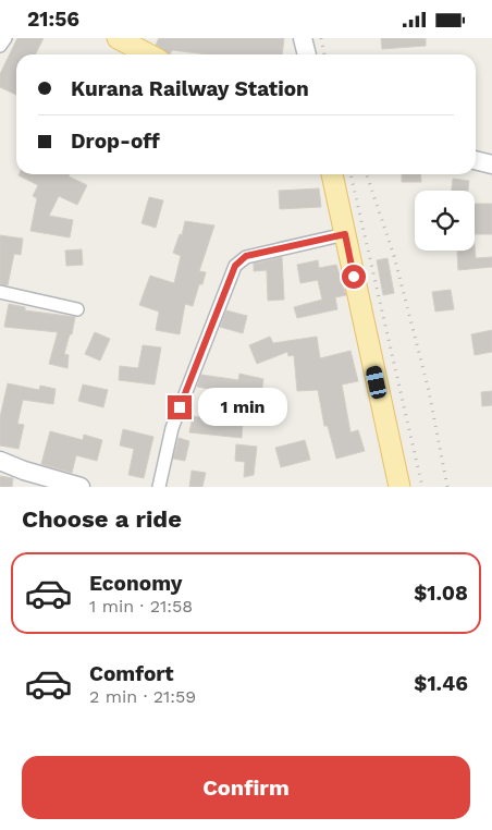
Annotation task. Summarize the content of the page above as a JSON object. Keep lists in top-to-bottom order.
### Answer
{
  "page": {
    "status": "21:56",
    "banner": ["Kurana Railway Station", "Drop-off"],
    "bubble": "1 min",
    "heading": "Choose a ride",
    "list": [
      {
        "name": "Economy",
        "note": "1 min · 21:58",
        "value": "$1.08"
      },
      {
        "name": "Comfort",
        "note": "2 min · 21:59",
        "value": "$1.46"
      }
    ],
    "buttons": "Confirm"
  }
}
